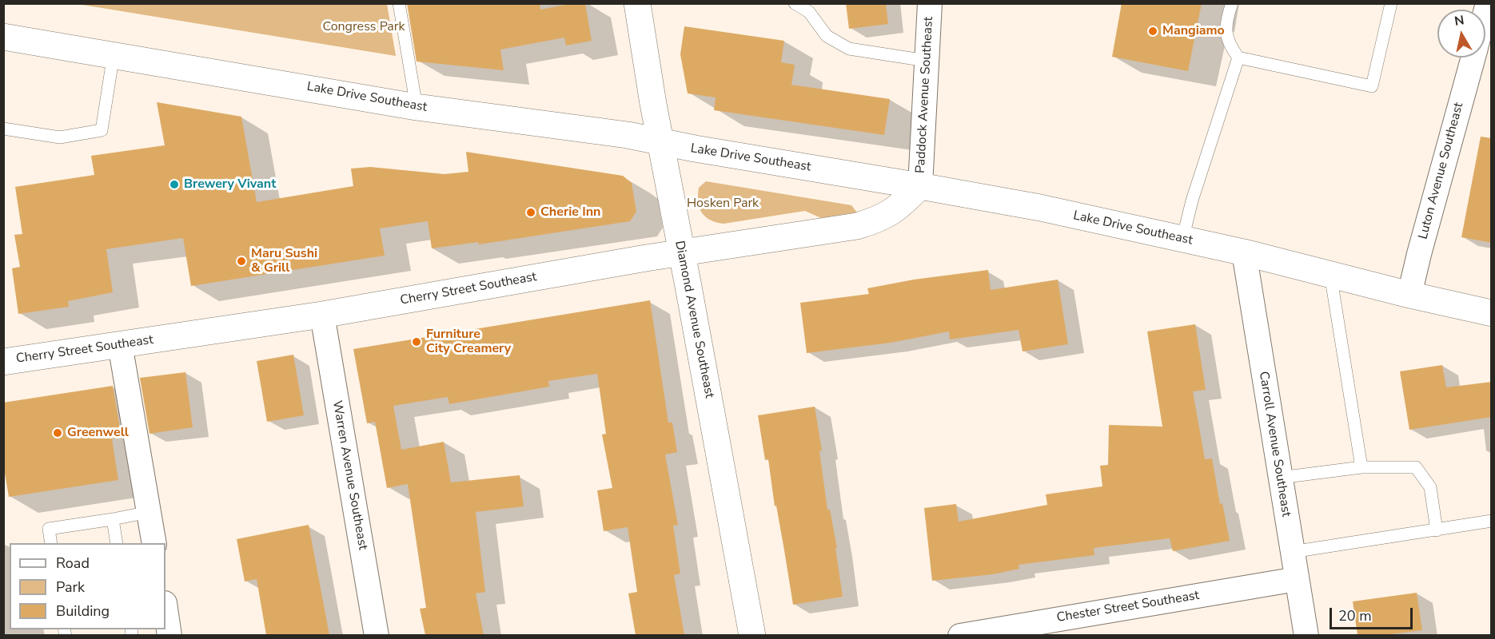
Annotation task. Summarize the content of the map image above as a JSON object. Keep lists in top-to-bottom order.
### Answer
{
  "streets": {
    "street": [
      "Paddock Avenue Southeast",
      "Lake Drive Southeast",
      "Luton Avenue Southeast",
      "Cherry Street Southeast",
      "Diamond Avenue Southeast",
      "Carroll Avenue Southeast",
      "Warren Avenue Southeast",
      "Chester Street Southeast"
    ]
  },
  "crossings": [
    ["Paddock Avenue Southeast", "Lake Drive Southeast"],
    ["Paddock Avenue Southeast", "Cherry Street Southeast"],
    ["Lake Drive Southeast", "Luton Avenue Southeast"],
    ["Lake Drive Southeast", "Cherry Street Southeast"],
    ["Lake Drive Southeast", "Diamond Avenue Southeast"],
    ["Lake Drive Southeast", "Carroll Avenue Southeast"],
    ["Cherry Street Southeast", "Diamond Avenue Southeast"],
    ["Cherry Street Southeast", "Warren Avenue Southeast"],
    ["Carroll Avenue Southeast", "Chester Street Southeast"]
  ],
  "parks": ["Congress Park", "Hosken Park"],
  "places": [
    "Mangiamo",
    "Brewery Vivant",
    "Cherie Inn",
    "Maru Sushi & Grill",
    "Furniture City Creamery",
    "Greenwell"
  ],
  "legend": ["Road", "Park", "Building"],
  "scale_bar": "20 m",
  "north": "top"
}
